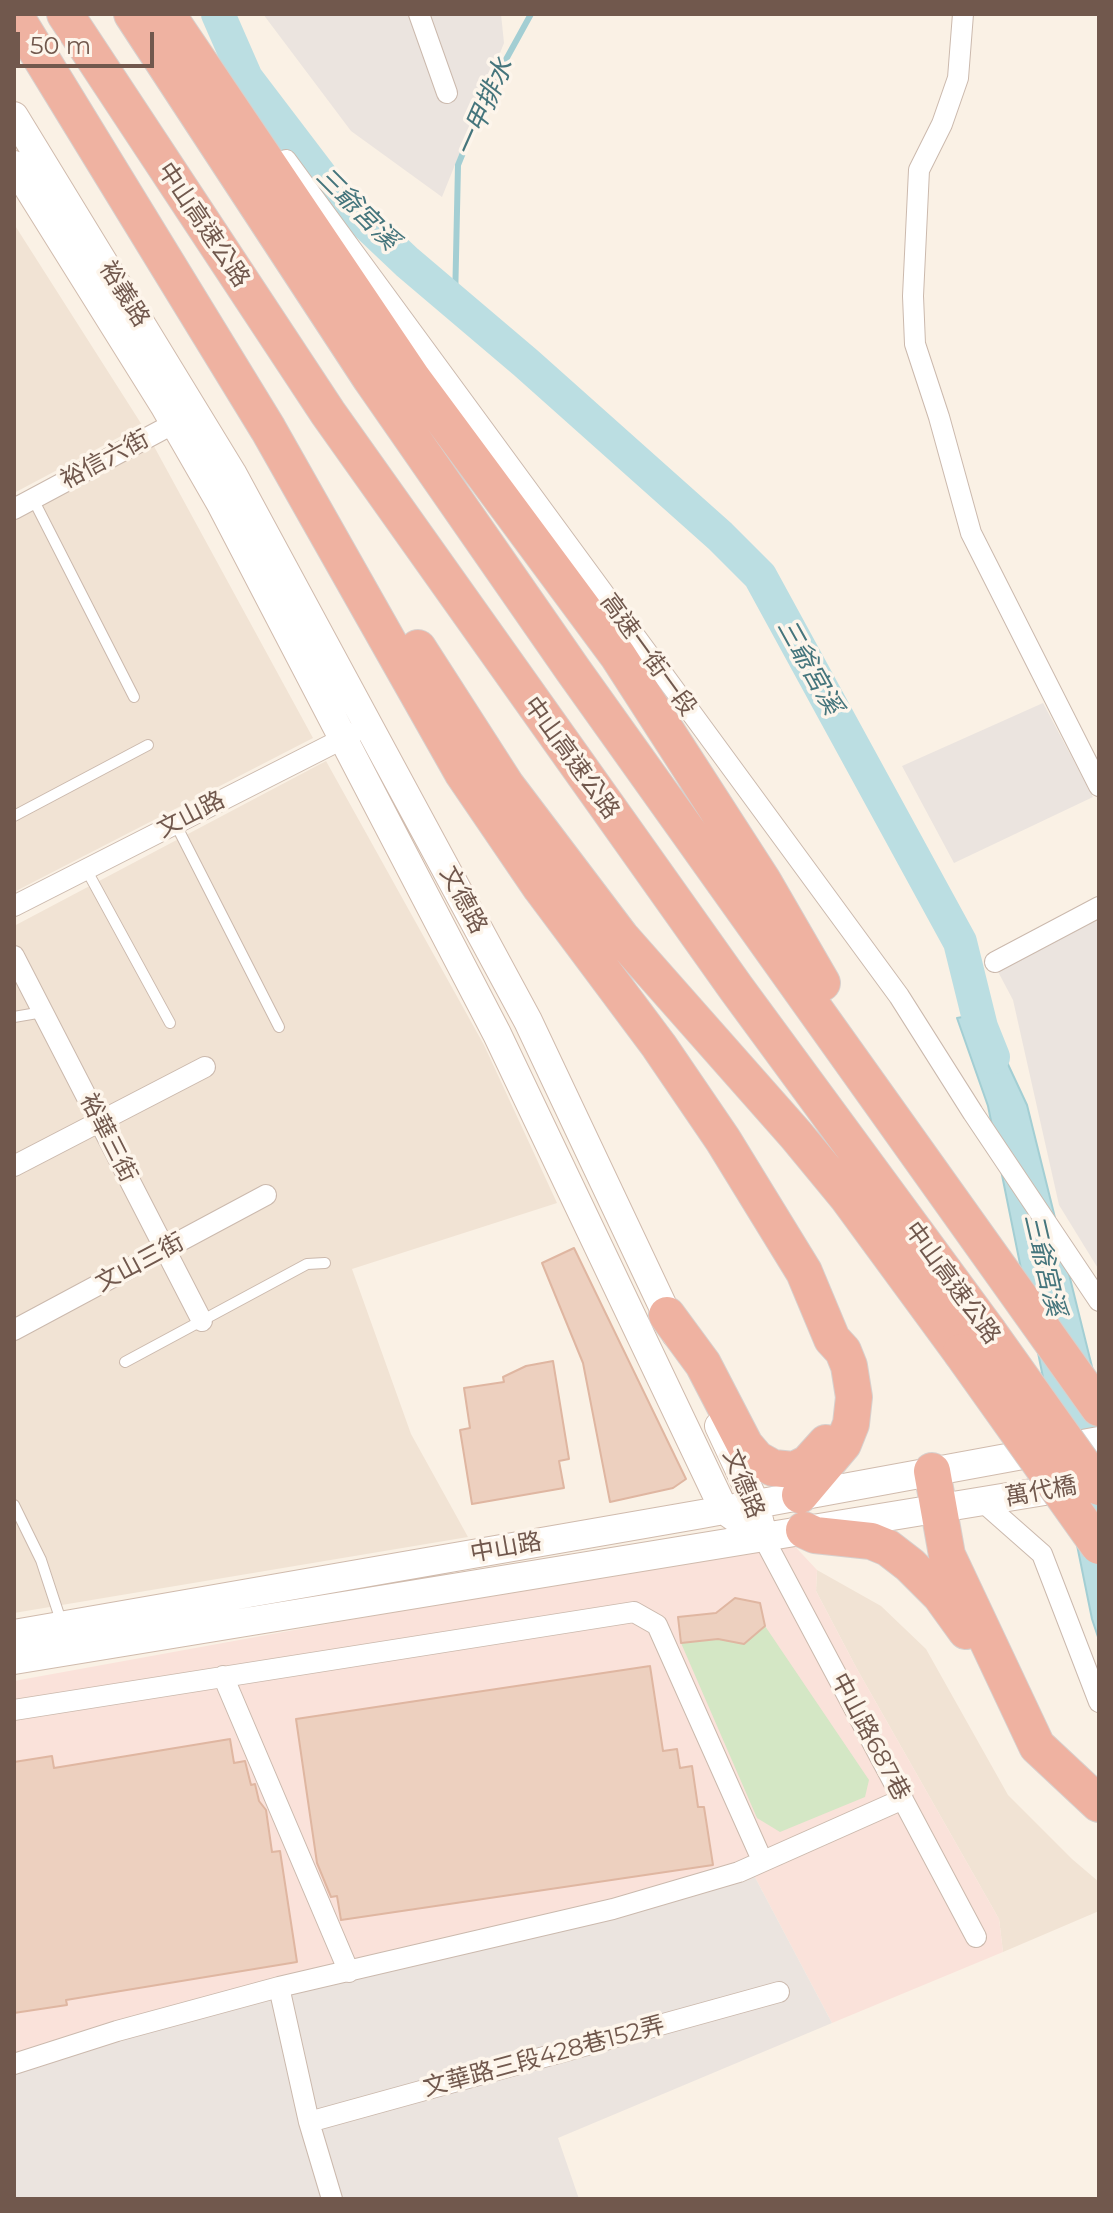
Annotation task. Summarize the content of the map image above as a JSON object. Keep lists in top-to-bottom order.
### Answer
{
  "streets": {
    "highway": ["中山高速公路"],
    "street": [
      "裕義路",
      "裕信六街",
      "高速一街一段",
      "文山路",
      "文德路",
      "裕華三街",
      "文山三街",
      "萬代橋",
      "中山路",
      "中山路687巷",
      "文華路三段428巷152弄"
    ]
  },
  "crossings": [
    ["中山高速公路", "萬代橋"],
    ["裕義路", "裕信六街"],
    ["裕義路", "文德路"],
    ["文山路", "文德路"],
    ["文德路", "中山路"],
    ["文德路", "中山路687巷"],
    ["裕華三街", "文山三街"],
    ["萬代橋", "中山路"],
    ["中山路", "中山路687巷"]
  ],
  "water": ["一甲排水", "三爺宮溪"],
  "scale_bar": "50 m"
}
